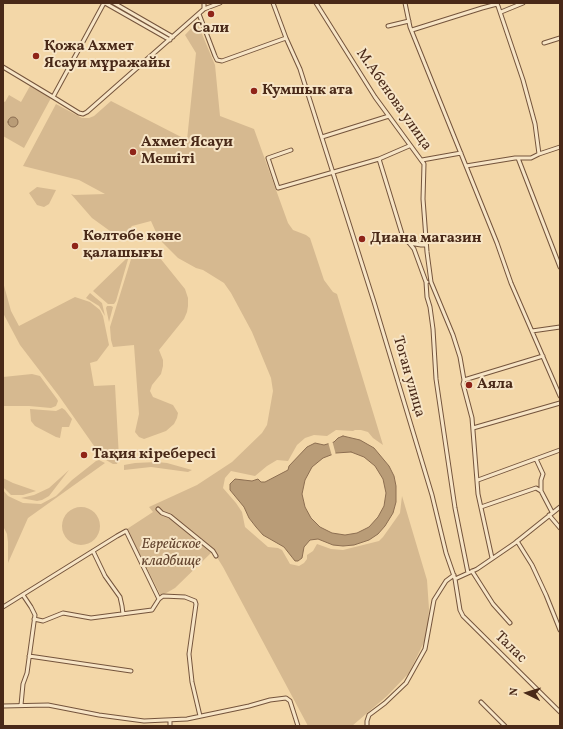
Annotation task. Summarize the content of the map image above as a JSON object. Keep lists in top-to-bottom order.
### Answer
{
  "streets": {
    "street": ["М.Абенова улица", "Тоган улица", "Талас"]
  },
  "crossings": [
    ["Тоган улица", "Талас"]
  ],
  "parks": ["Еврейское кладбище"],
  "places": [
    "Сали",
    "Қожа Ахмет Ясауи мұражайы",
    "Кумшык ата",
    "Ахмет Ясауи Мешіті",
    "Диана магазин",
    "Көлтөбе көне қалашығы",
    "Аяла",
    "Тақия кіребересі"
  ],
  "north": "left"
}
